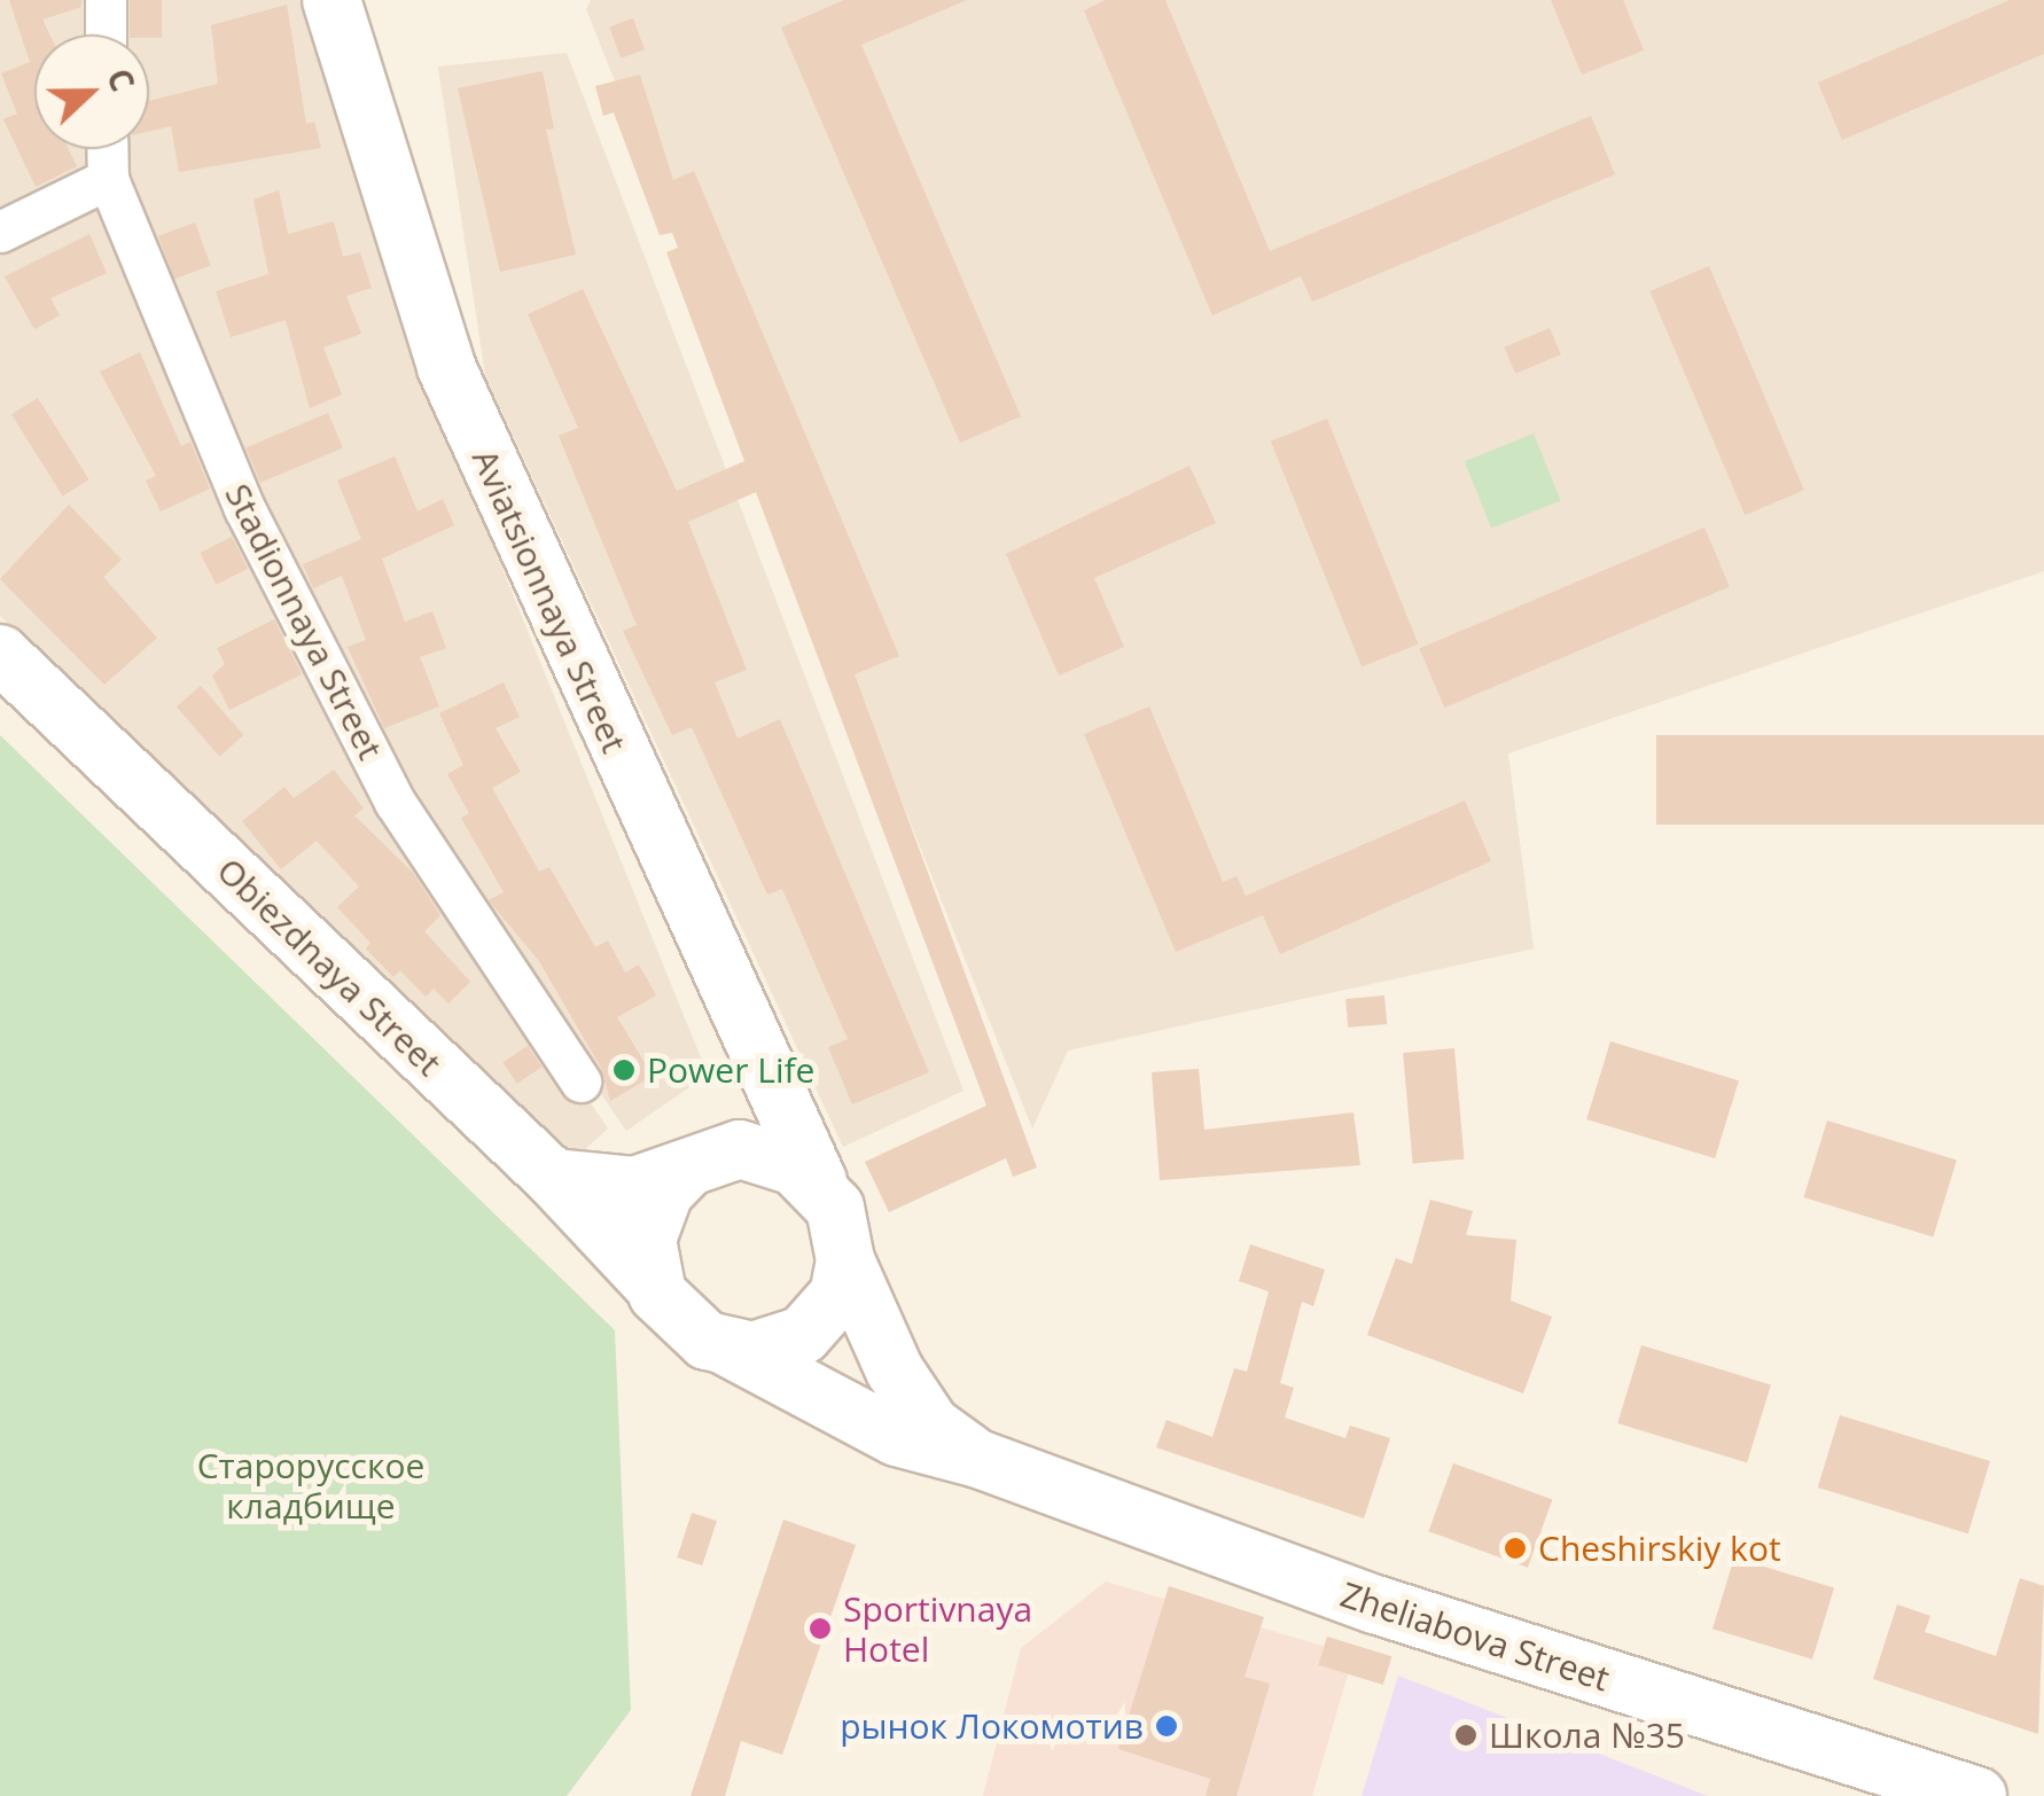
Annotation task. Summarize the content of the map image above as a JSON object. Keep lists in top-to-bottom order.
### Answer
{
  "streets": {
    "main road": ["Aviatsionnaya Street", "Obiezdnaya Street", "Zheliabova Street"],
    "street": ["Stadionnaya Street"]
  },
  "crossings": [
    ["Aviatsionnaya Street", "Obiezdnaya Street"]
  ],
  "parks": ["Старорусское кладбище"],
  "places": [
    "Power Life",
    "Cheshirskiy kot",
    "Sportivnaya Hotel",
    "рынок Локомотив",
    "Школа №35"
  ],
  "north": "right"
}
